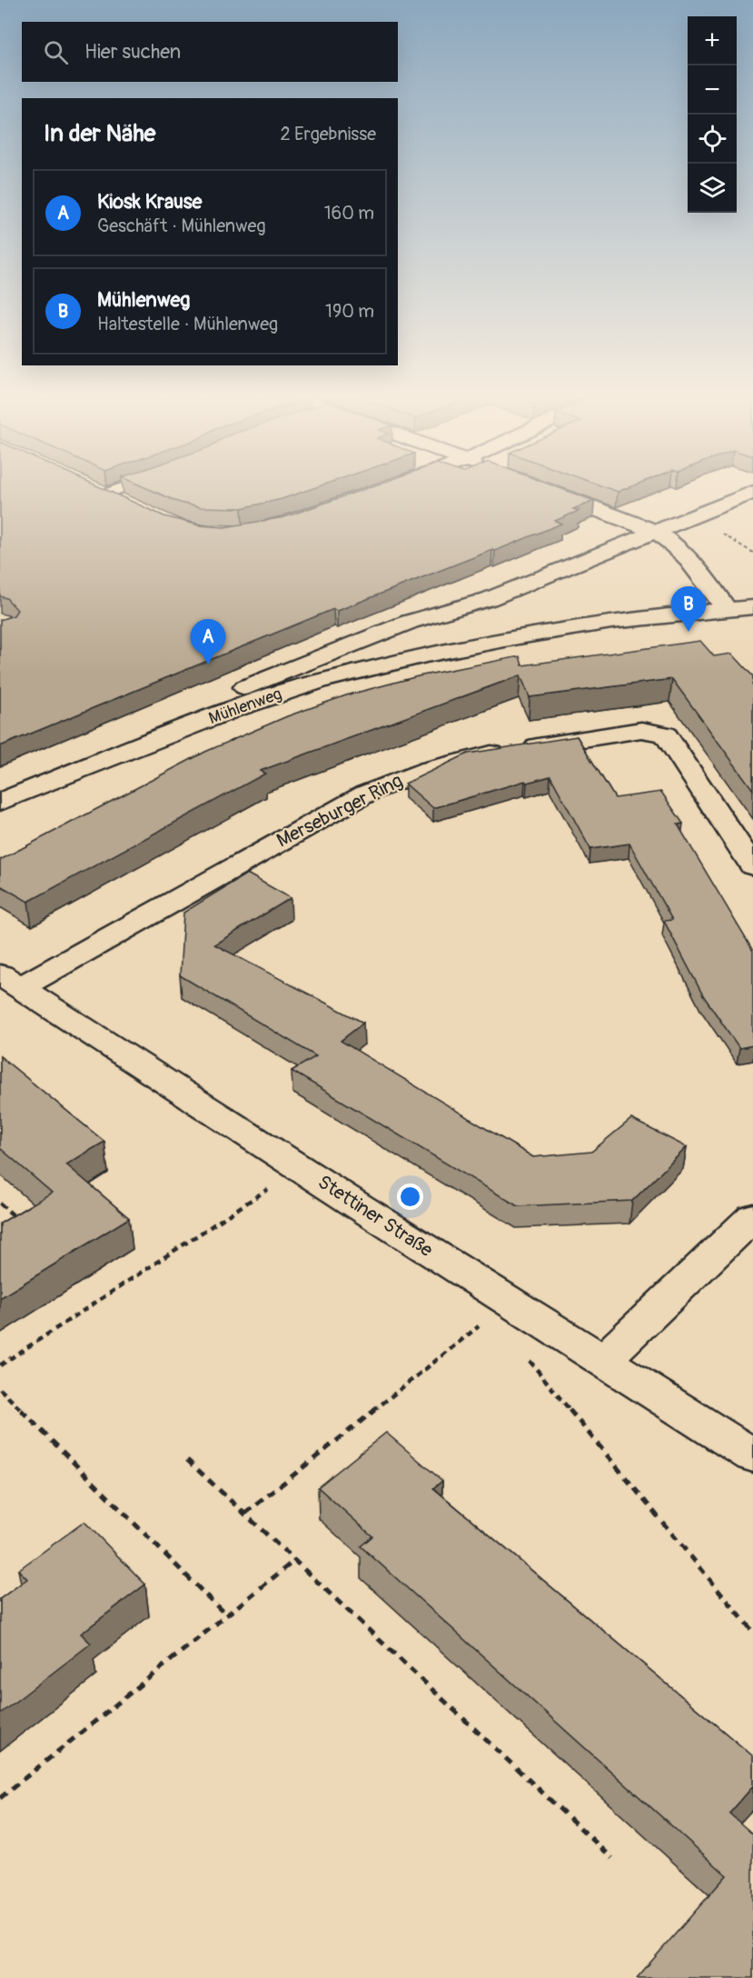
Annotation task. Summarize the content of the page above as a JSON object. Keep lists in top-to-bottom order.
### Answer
{
  "streets": {
    "street": ["Mühlenweg", "Merseburger Ring", "Stettiner Straße"]
  },
  "crossings": [
    ["Merseburger Ring", "Stettiner Straße"]
  ],
  "page": {
    "map_buttons": ["+", "−"],
    "search": "Hier suchen",
    "heading": ["In der Nähe", "2 Ergebnisse"],
    "list": [
      {
        "mark": "A",
        "name": "Kiosk Krause",
        "note": "Geschäft · Mühlenweg",
        "value": "160 m"
      },
      {
        "mark": "B",
        "name": "Mühlenweg",
        "note": "Haltestelle · Mühlenweg",
        "value": "190 m"
      }
    ],
    "pins": ["B", "A"]
  }
}
